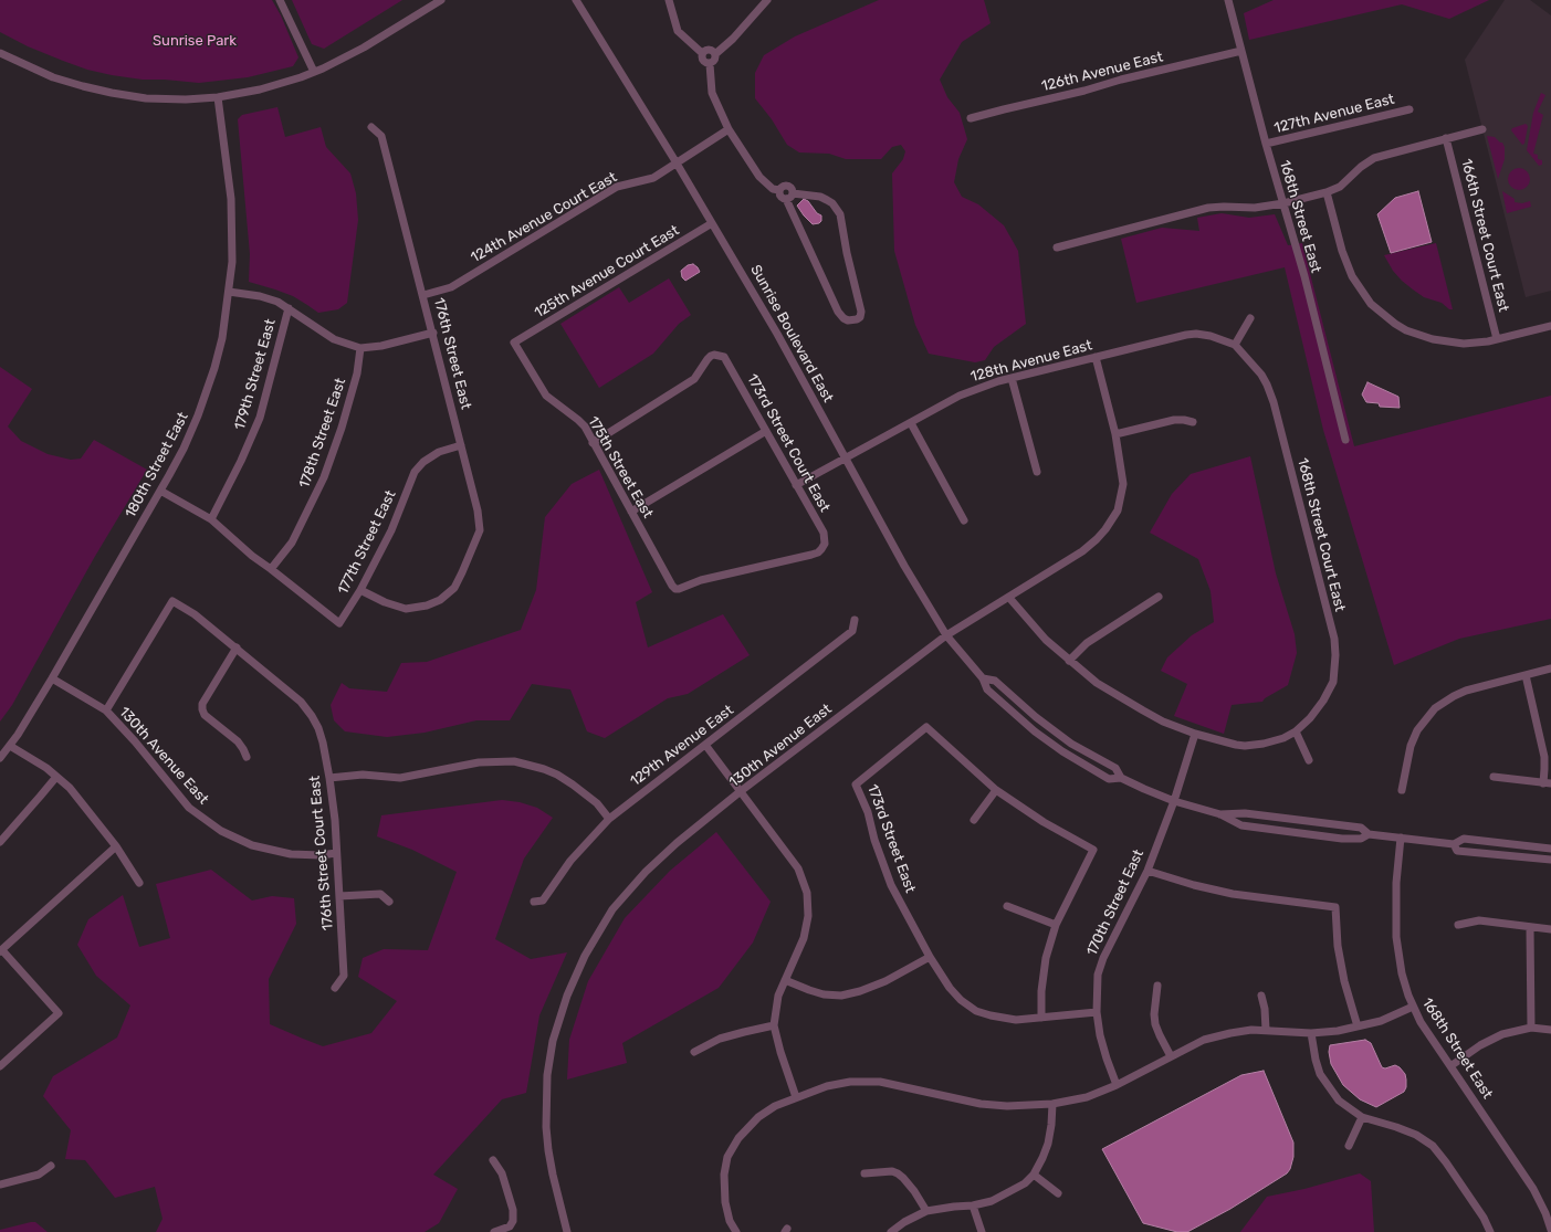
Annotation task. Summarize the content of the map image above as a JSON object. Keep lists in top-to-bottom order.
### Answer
{
  "streets": {
    "street": [
      "126th Avenue East",
      "127th Avenue East",
      "168th Street East",
      "124th Avenue Court East",
      "166th Street Court East",
      "125th Avenue Court East",
      "Sunrise Boulevard East",
      "176th Street East",
      "128th Avenue East",
      "179th Street East",
      "178th Street East",
      "173rd Street Court East",
      "180th Street East",
      "175th Street East",
      "168th Street Court East",
      "177th Street East",
      "129th Avenue East",
      "130th Avenue East",
      "173rd Street East",
      "176th Street Court East",
      "170th Street East"
    ]
  },
  "crossings": [
    ["126th Avenue East", "168th Street East"],
    ["127th Avenue East", "168th Street East"],
    ["124th Avenue Court East", "Sunrise Boulevard East"],
    ["124th Avenue Court East", "176th Street East"],
    ["125th Avenue Court East", "Sunrise Boulevard East"],
    ["125th Avenue Court East", "175th Street East"],
    ["Sunrise Boulevard East", "128th Avenue East"],
    ["Sunrise Boulevard East", "130th Avenue East"],
    ["Sunrise Boulevard East", "170th Street East"],
    ["176th Street East", "177th Street East"],
    ["128th Avenue East", "173rd Street Court East"],
    ["128th Avenue East", "168th Street Court East"],
    ["178th Street East", "177th Street East"],
    ["173rd Street Court East", "175th Street East"],
    ["180th Street East", "130th Avenue East"],
    ["130th Avenue East", "176th Street Court East"]
  ],
  "parks": ["Sunrise Park"]
}
